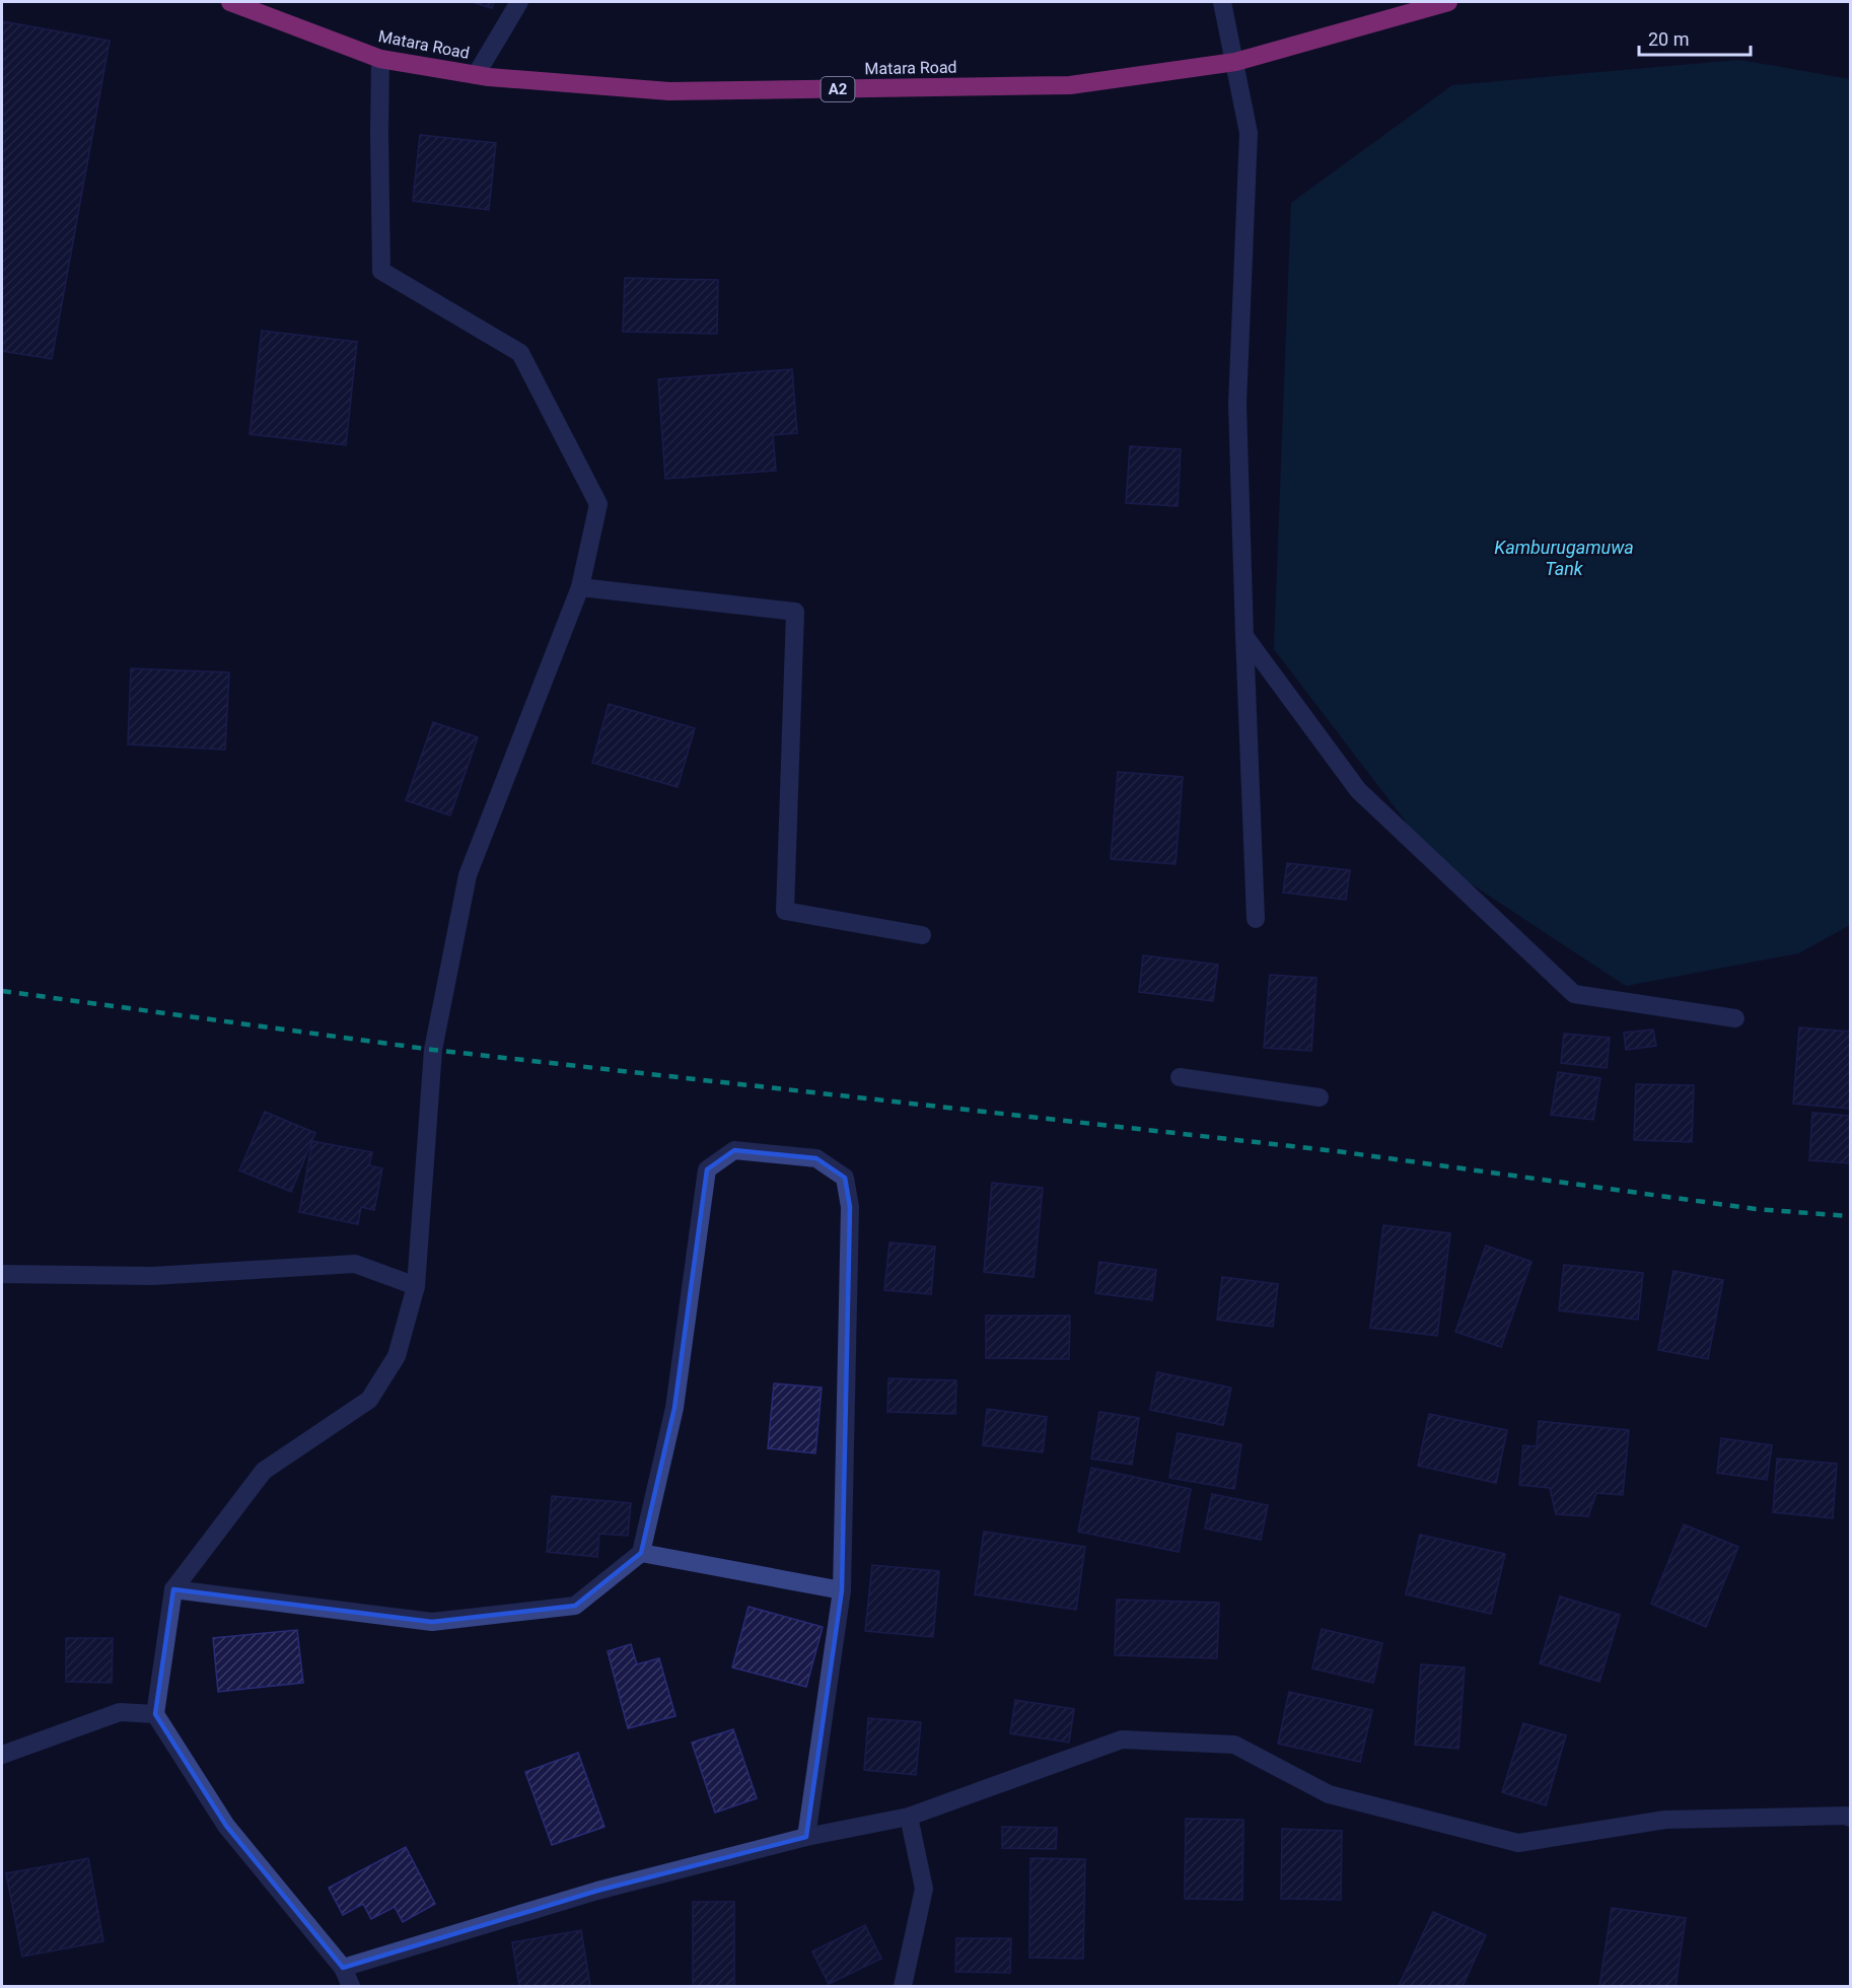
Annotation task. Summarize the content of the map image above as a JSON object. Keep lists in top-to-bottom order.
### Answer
{
  "streets": {
    "highway": ["Matara Road", "A2"]
  },
  "water": ["Kamburugamuwa Tank"],
  "scale_bar": "20 m"
}
